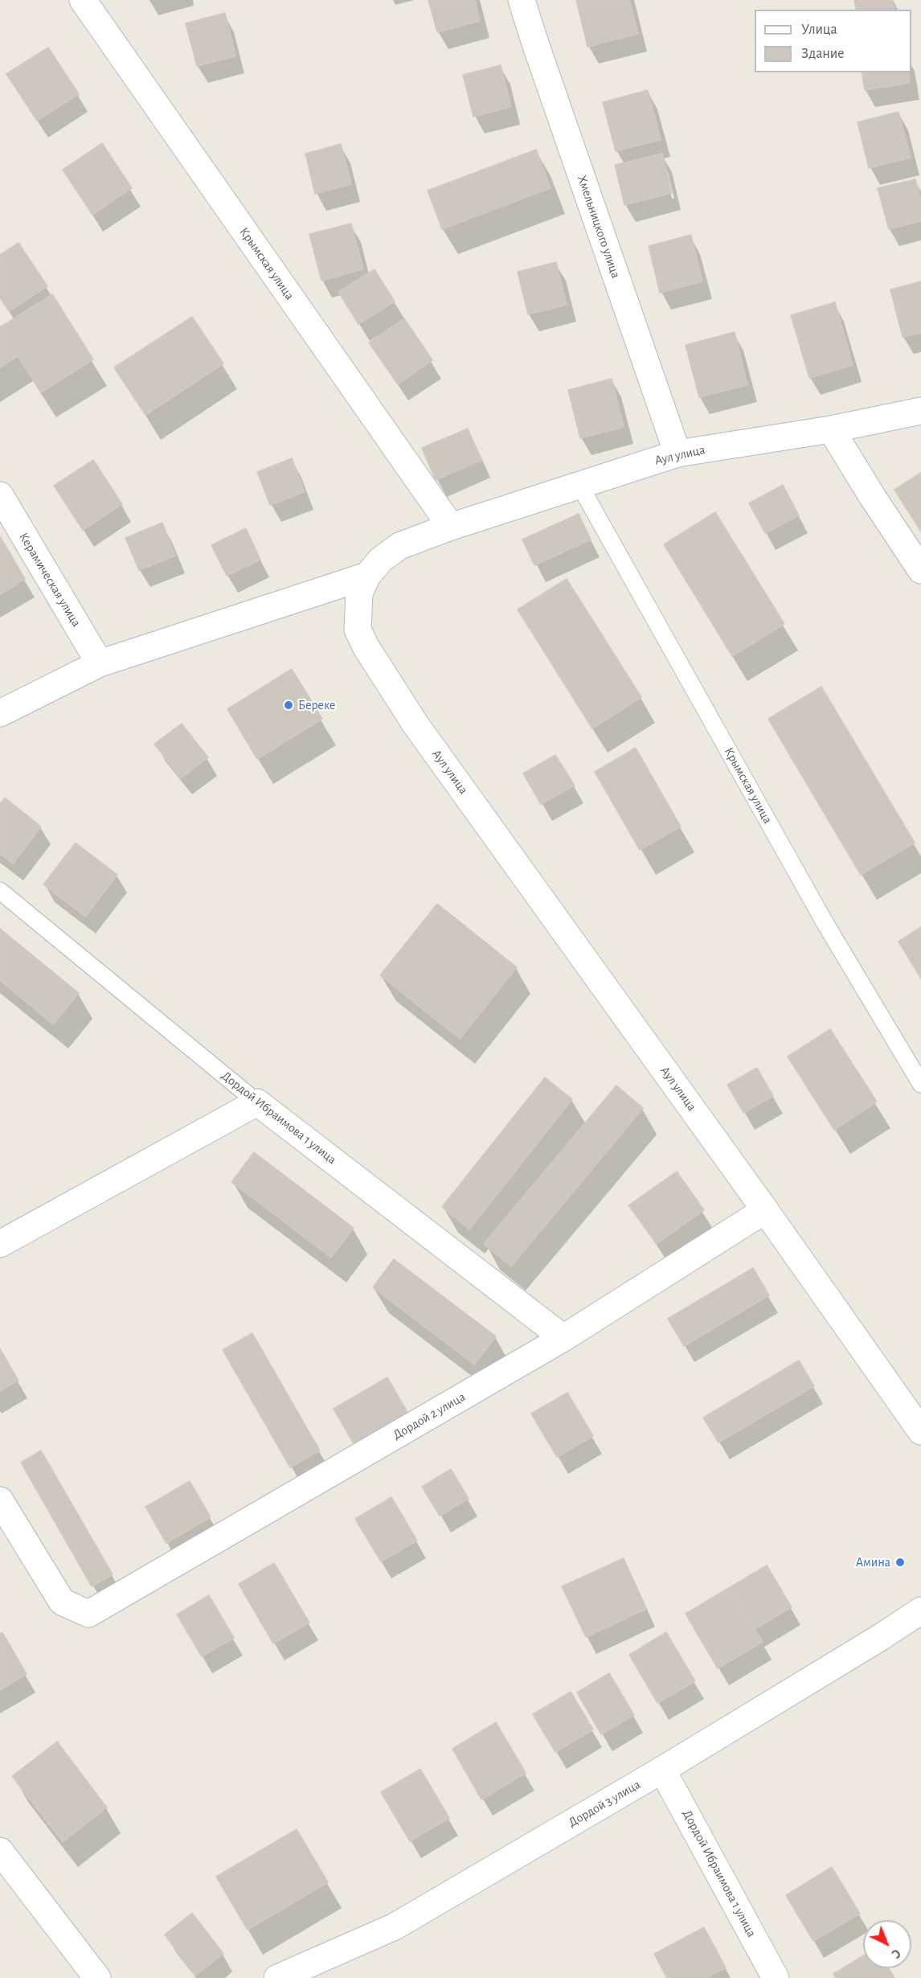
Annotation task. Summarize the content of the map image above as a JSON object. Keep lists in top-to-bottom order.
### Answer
{
  "streets": {
    "street": [
      "Хмельницкого улица",
      "Крымская улица",
      "Аул улица",
      "Керамическая улица",
      "Дордой Ибраимова 1 улица",
      "Дордой 2 улица",
      "Дордой 3 улица"
    ]
  },
  "crossings": [
    ["Хмельницкого улица", "Аул улица"],
    ["Крымская улица", "Аул улица"],
    ["Аул улица", "Дордой 2 улица"],
    ["Дордой Ибраимова 1 улица", "Дордой 2 улица"],
    ["Дордой Ибраимова 1 улица", "Дордой 3 улица"]
  ],
  "places": ["Береке", "Амина"],
  "legend": ["Улица", "Здание"],
  "north": "bottom right"
}
